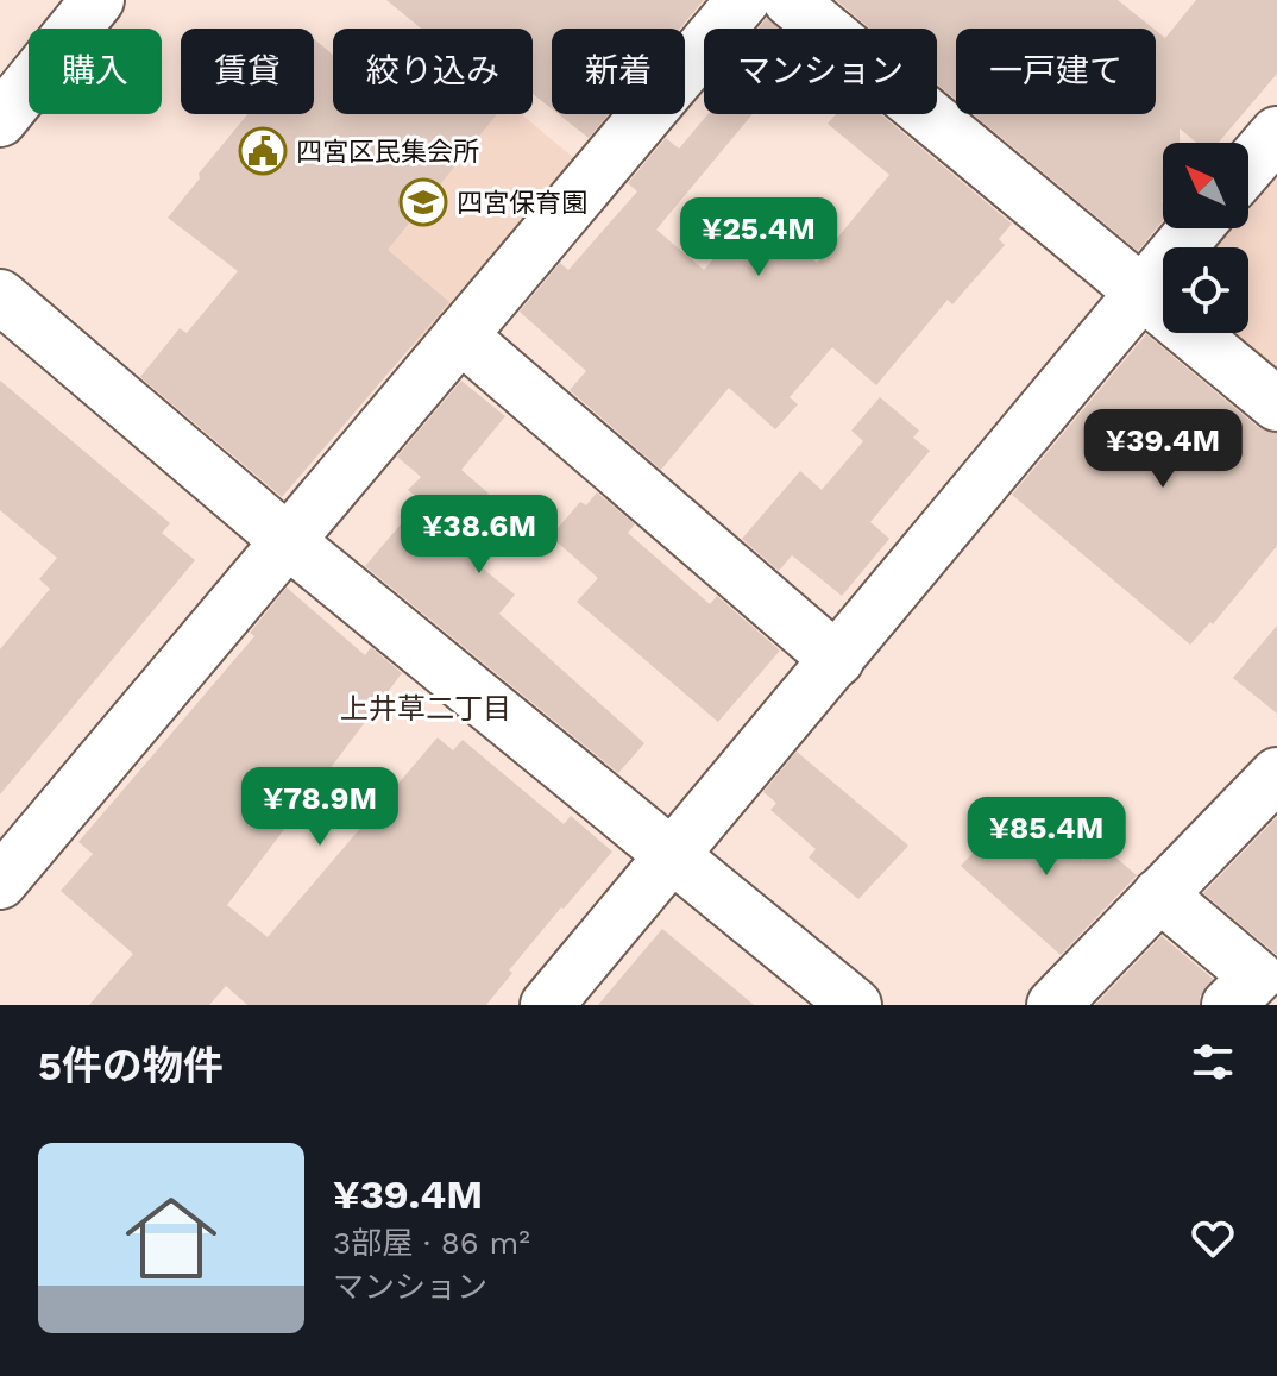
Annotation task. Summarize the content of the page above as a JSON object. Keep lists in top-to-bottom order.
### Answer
{
  "districts": ["上井草二丁目"],
  "places": {
    "public building": ["四宮区民集会所"],
    "school or university": ["四宮保育園"]
  },
  "north": "top left",
  "page": {
    "chip": [
      "購入",
      "賃貸",
      "絞り込み",
      "新着",
      "マンション",
      "一戸建て"
    ],
    "price": [
      "¥25.4M",
      "¥39.4M",
      "¥38.6M",
      "¥78.9M",
      "¥85.4M"
    ],
    "heading": "5件の物件",
    "list": [
      {
        "name": "¥39.4M",
        "note": "3部屋 · 86 m² · マンション"
      }
    ]
  }
}
